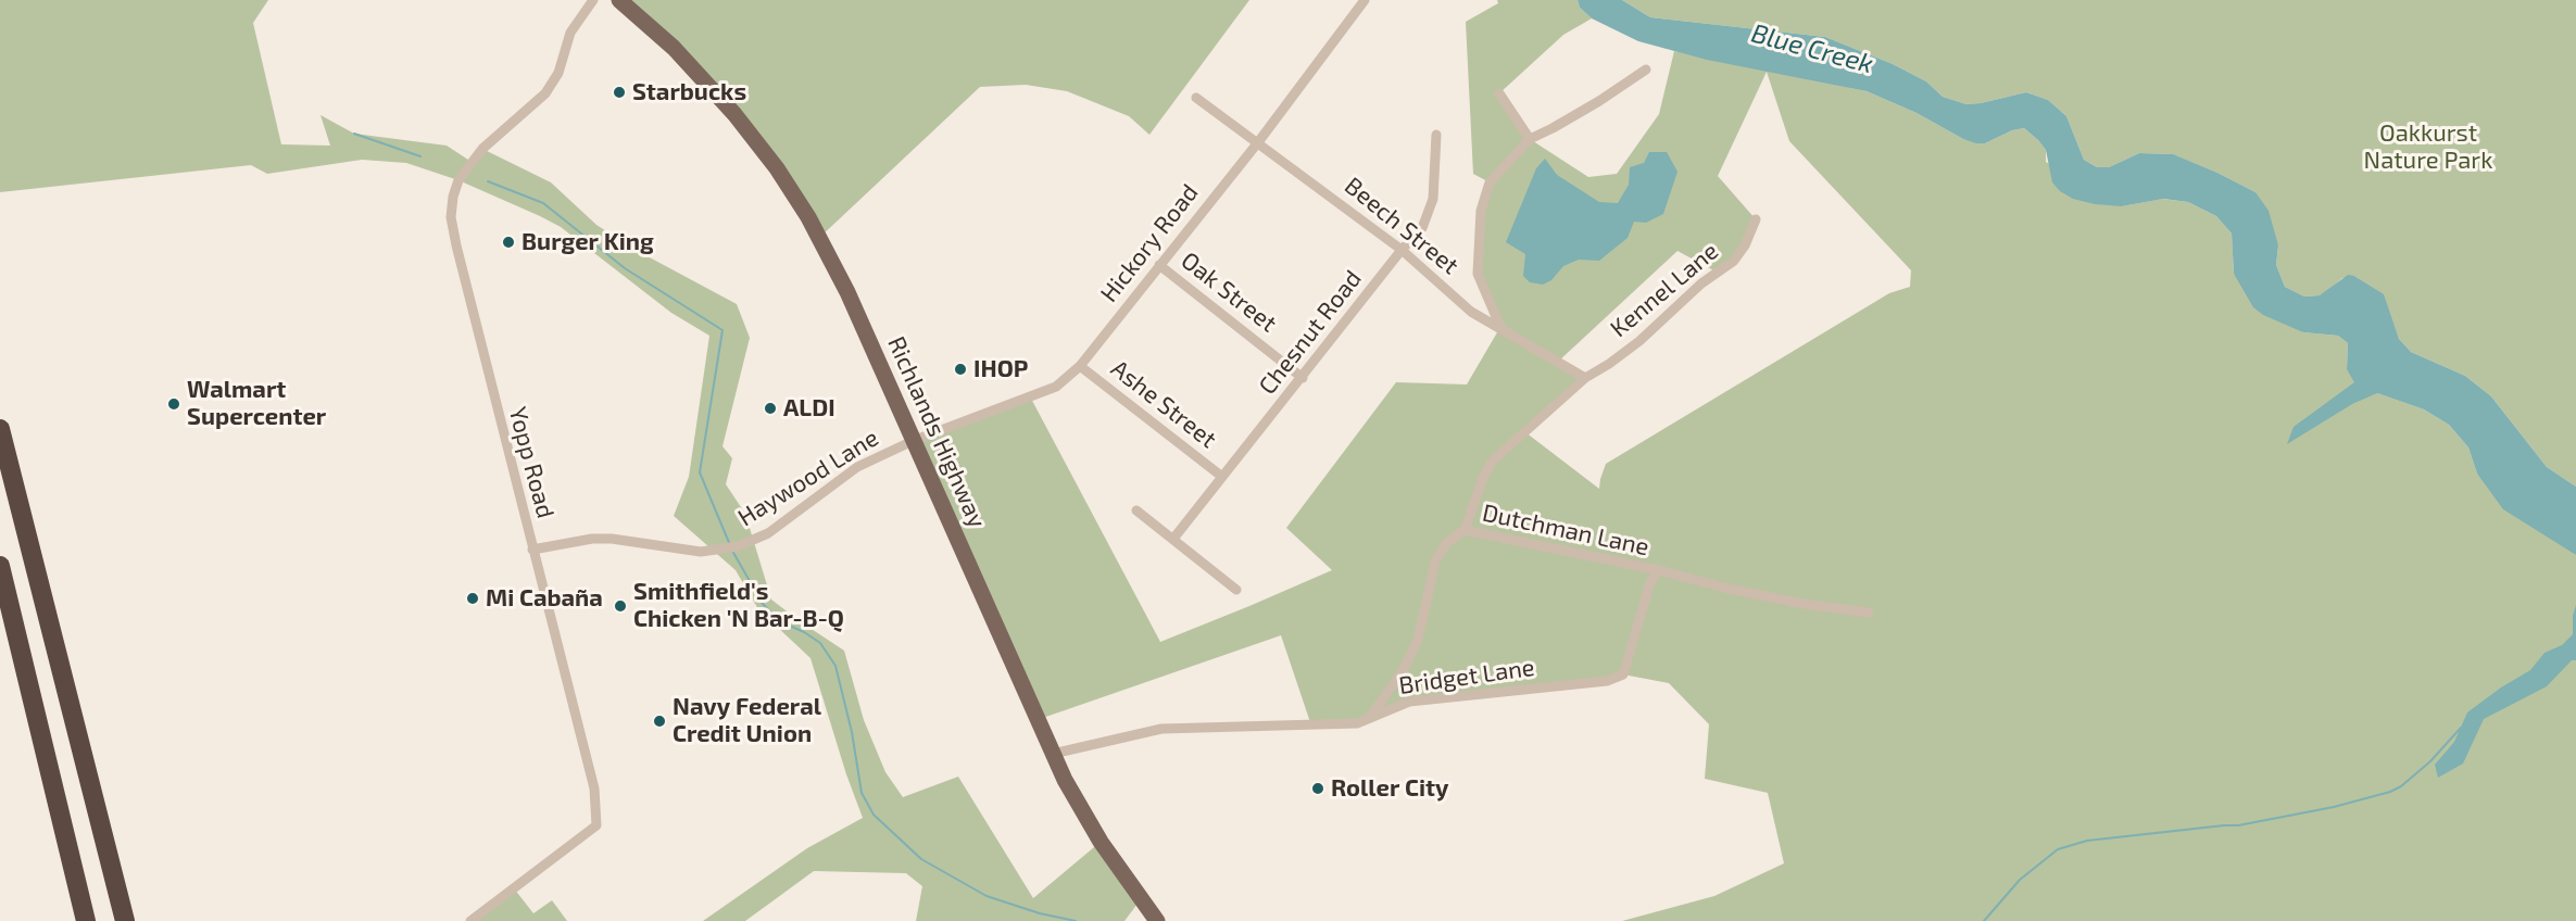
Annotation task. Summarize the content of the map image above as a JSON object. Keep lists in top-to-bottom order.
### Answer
{
  "streets": {
    "main road": ["Richlands Highway"],
    "street": [
      "Beech Street",
      "Hickory Road",
      "Kennel Lane",
      "Oak Street",
      "Chesnut Road",
      "Ashe Street",
      "Yopp Road",
      "Haywood Lane",
      "Dutchman Lane",
      "Bridget Lane"
    ]
  },
  "crossings": [
    ["Beech Street", "Hickory Road"],
    ["Beech Street", "Kennel Lane"],
    ["Beech Street", "Chesnut Road"],
    ["Hickory Road", "Oak Street"],
    ["Hickory Road", "Ashe Street"],
    ["Hickory Road", "Richlands Highway"],
    ["Hickory Road", "Haywood Lane"],
    ["Kennel Lane", "Dutchman Lane"],
    ["Oak Street", "Chesnut Road"],
    ["Chesnut Road", "Ashe Street"],
    ["Richlands Highway", "Haywood Lane"],
    ["Richlands Highway", "Bridget Lane"],
    ["Yopp Road", "Haywood Lane"],
    ["Dutchman Lane", "Bridget Lane"]
  ],
  "water": ["Blue Creek"],
  "parks": ["Oakkurst Nature Park"],
  "places": [
    "Starbucks",
    "Burger King",
    "IHOP",
    "Walmart Supercenter",
    "ALDI",
    "Mi Cabaña",
    "Smithfield's Chicken 'N Bar-B-Q",
    "Navy Federal Credit Union",
    "Roller City"
  ]
}
